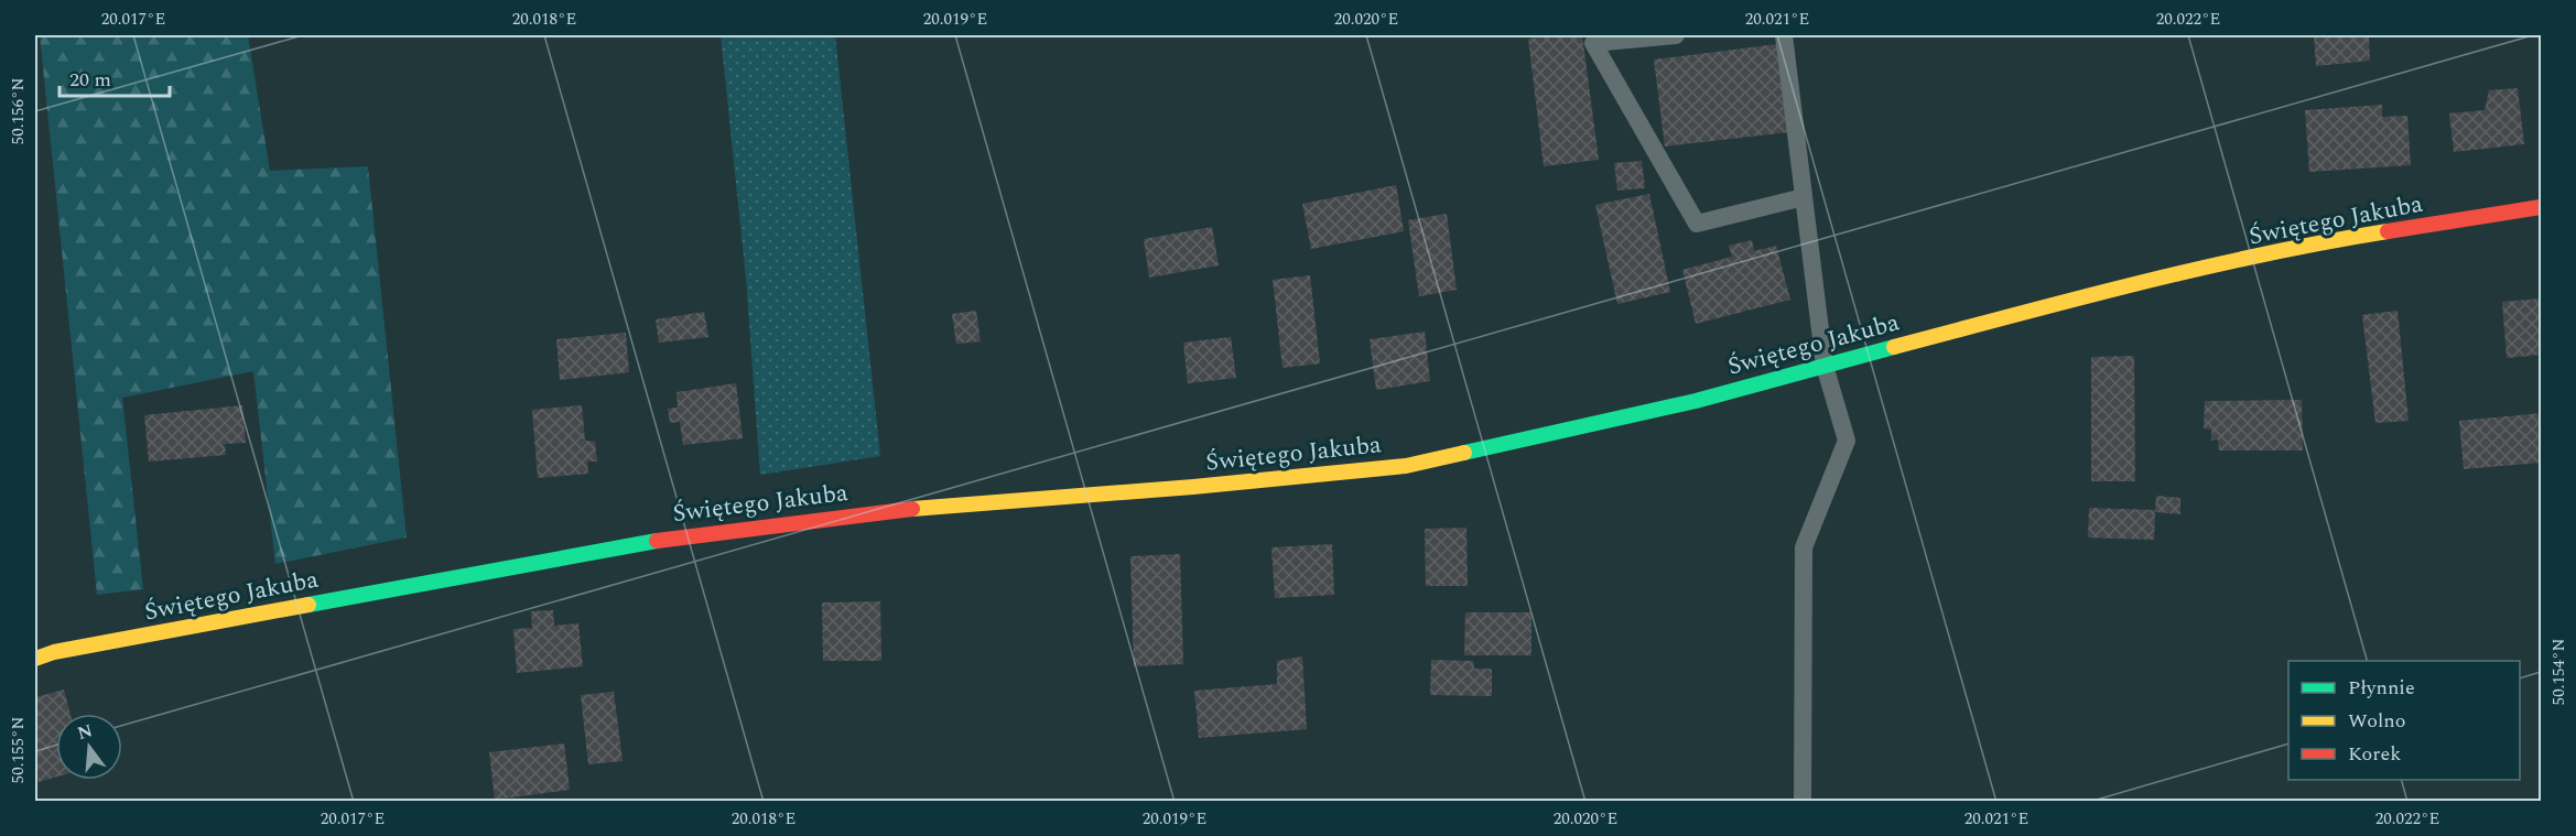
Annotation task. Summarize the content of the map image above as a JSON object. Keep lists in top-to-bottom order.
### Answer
{
  "streets": {
    "street": ["Świętego Jakuba"]
  },
  "legend": ["Płynnie", "Wolno", "Korek"],
  "scale_bar": "20 m",
  "north": "top",
  "coordinates": [
    "20.017°E",
    "20.018°E",
    "20.019°E",
    "20.020°E",
    "20.021°E",
    "20.022°E",
    "50.156°N",
    "50.154°N",
    "50.155°N"
  ]
}
